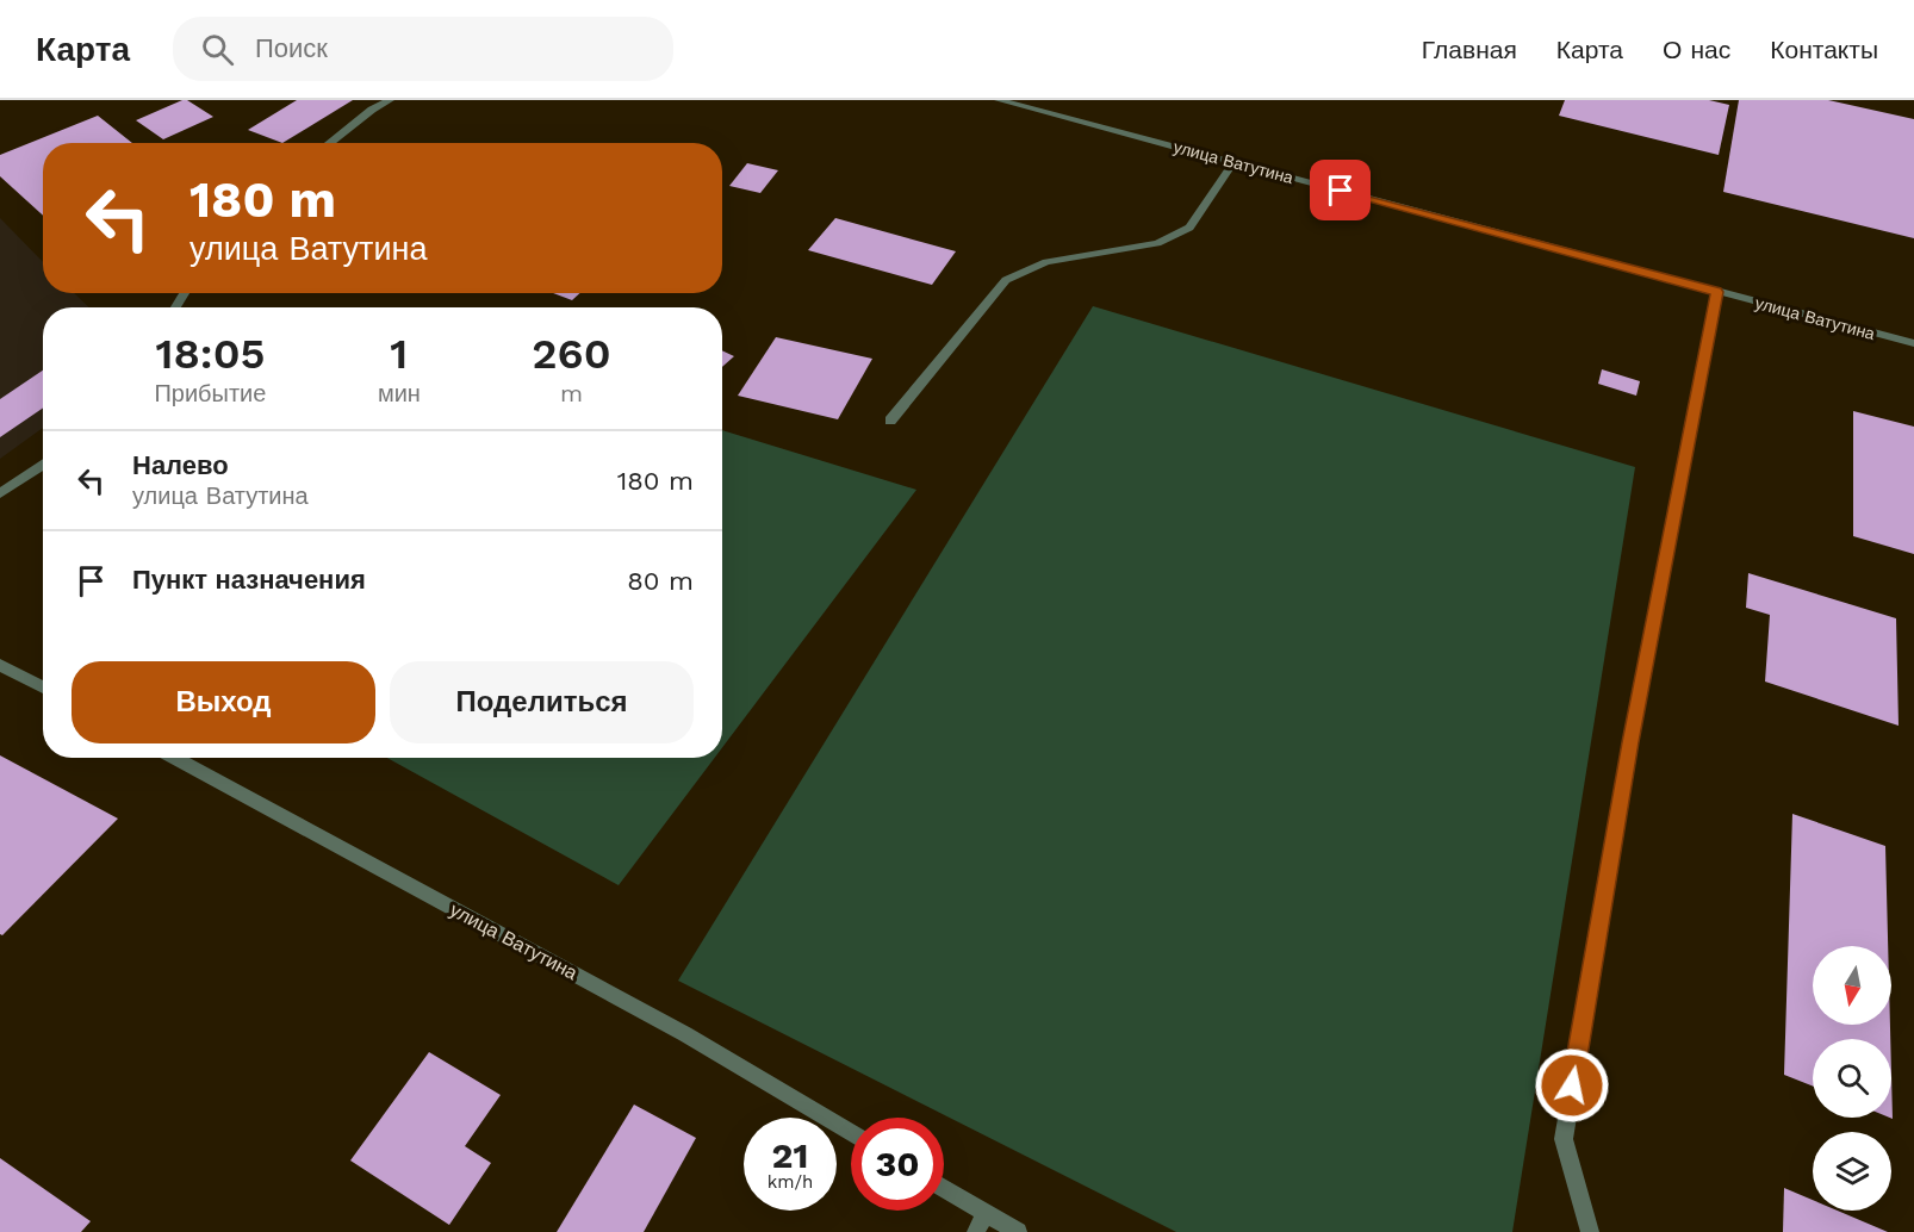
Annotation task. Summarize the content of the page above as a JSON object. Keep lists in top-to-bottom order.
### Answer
{
  "streets": {
    "street": ["улица Ватутина"]
  },
  "north": "bottom",
  "page": {
    "header": "Карта",
    "search": "Поиск",
    "nav": [
      "Главная",
      "Карта",
      "О нас",
      "Контакты"
    ],
    "turn": ["180 m", "улица Ватутина"],
    "eta": [
      "18:05",
      "Прибытие",
      "1",
      "мин",
      "260",
      "m"
    ],
    "list": [
      {
        "name": "Налево",
        "note": "улица Ватутина",
        "value": "180 m"
      },
      {
        "name": "Пункт назначения",
        "value": "80 m"
      }
    ],
    "buttons": ["Выход", "Поделиться"],
    "speed": "21 km/h",
    "limit": "30"
  }
}
